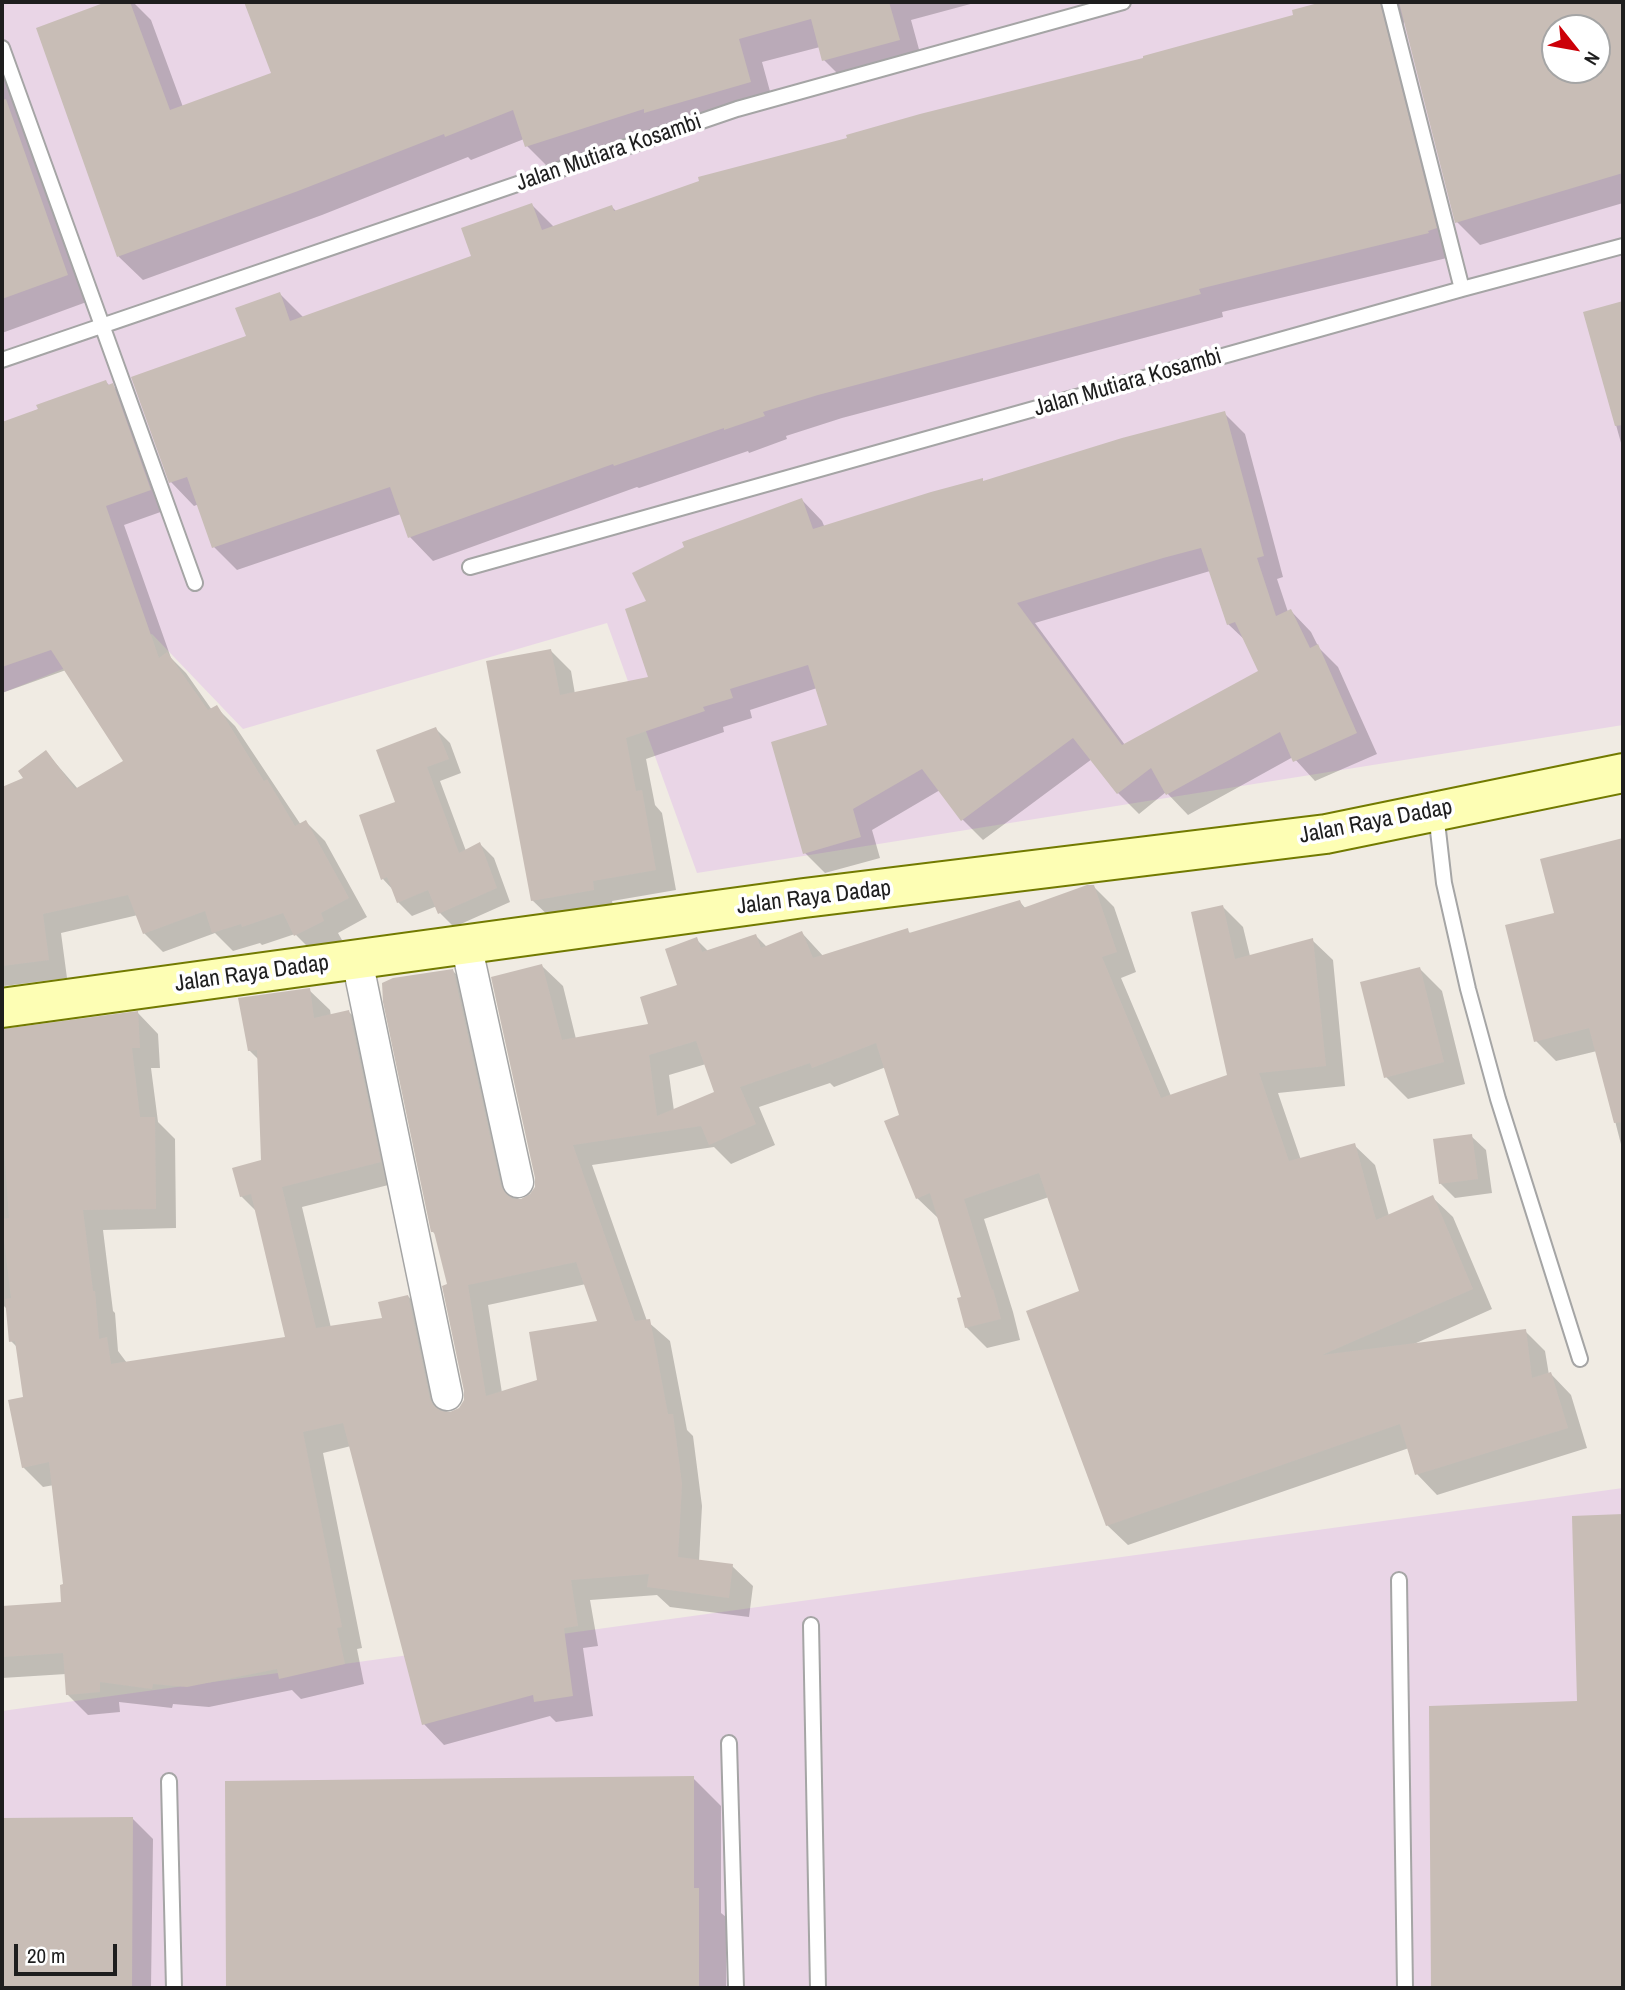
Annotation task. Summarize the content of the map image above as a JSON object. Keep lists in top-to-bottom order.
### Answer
{
  "streets": {
    "main road": ["Jalan Raya Dadap"],
    "lane": ["Jalan Mutiara Kosambi"]
  },
  "scale_bar": "20 m",
  "north": "bottom right"
}
